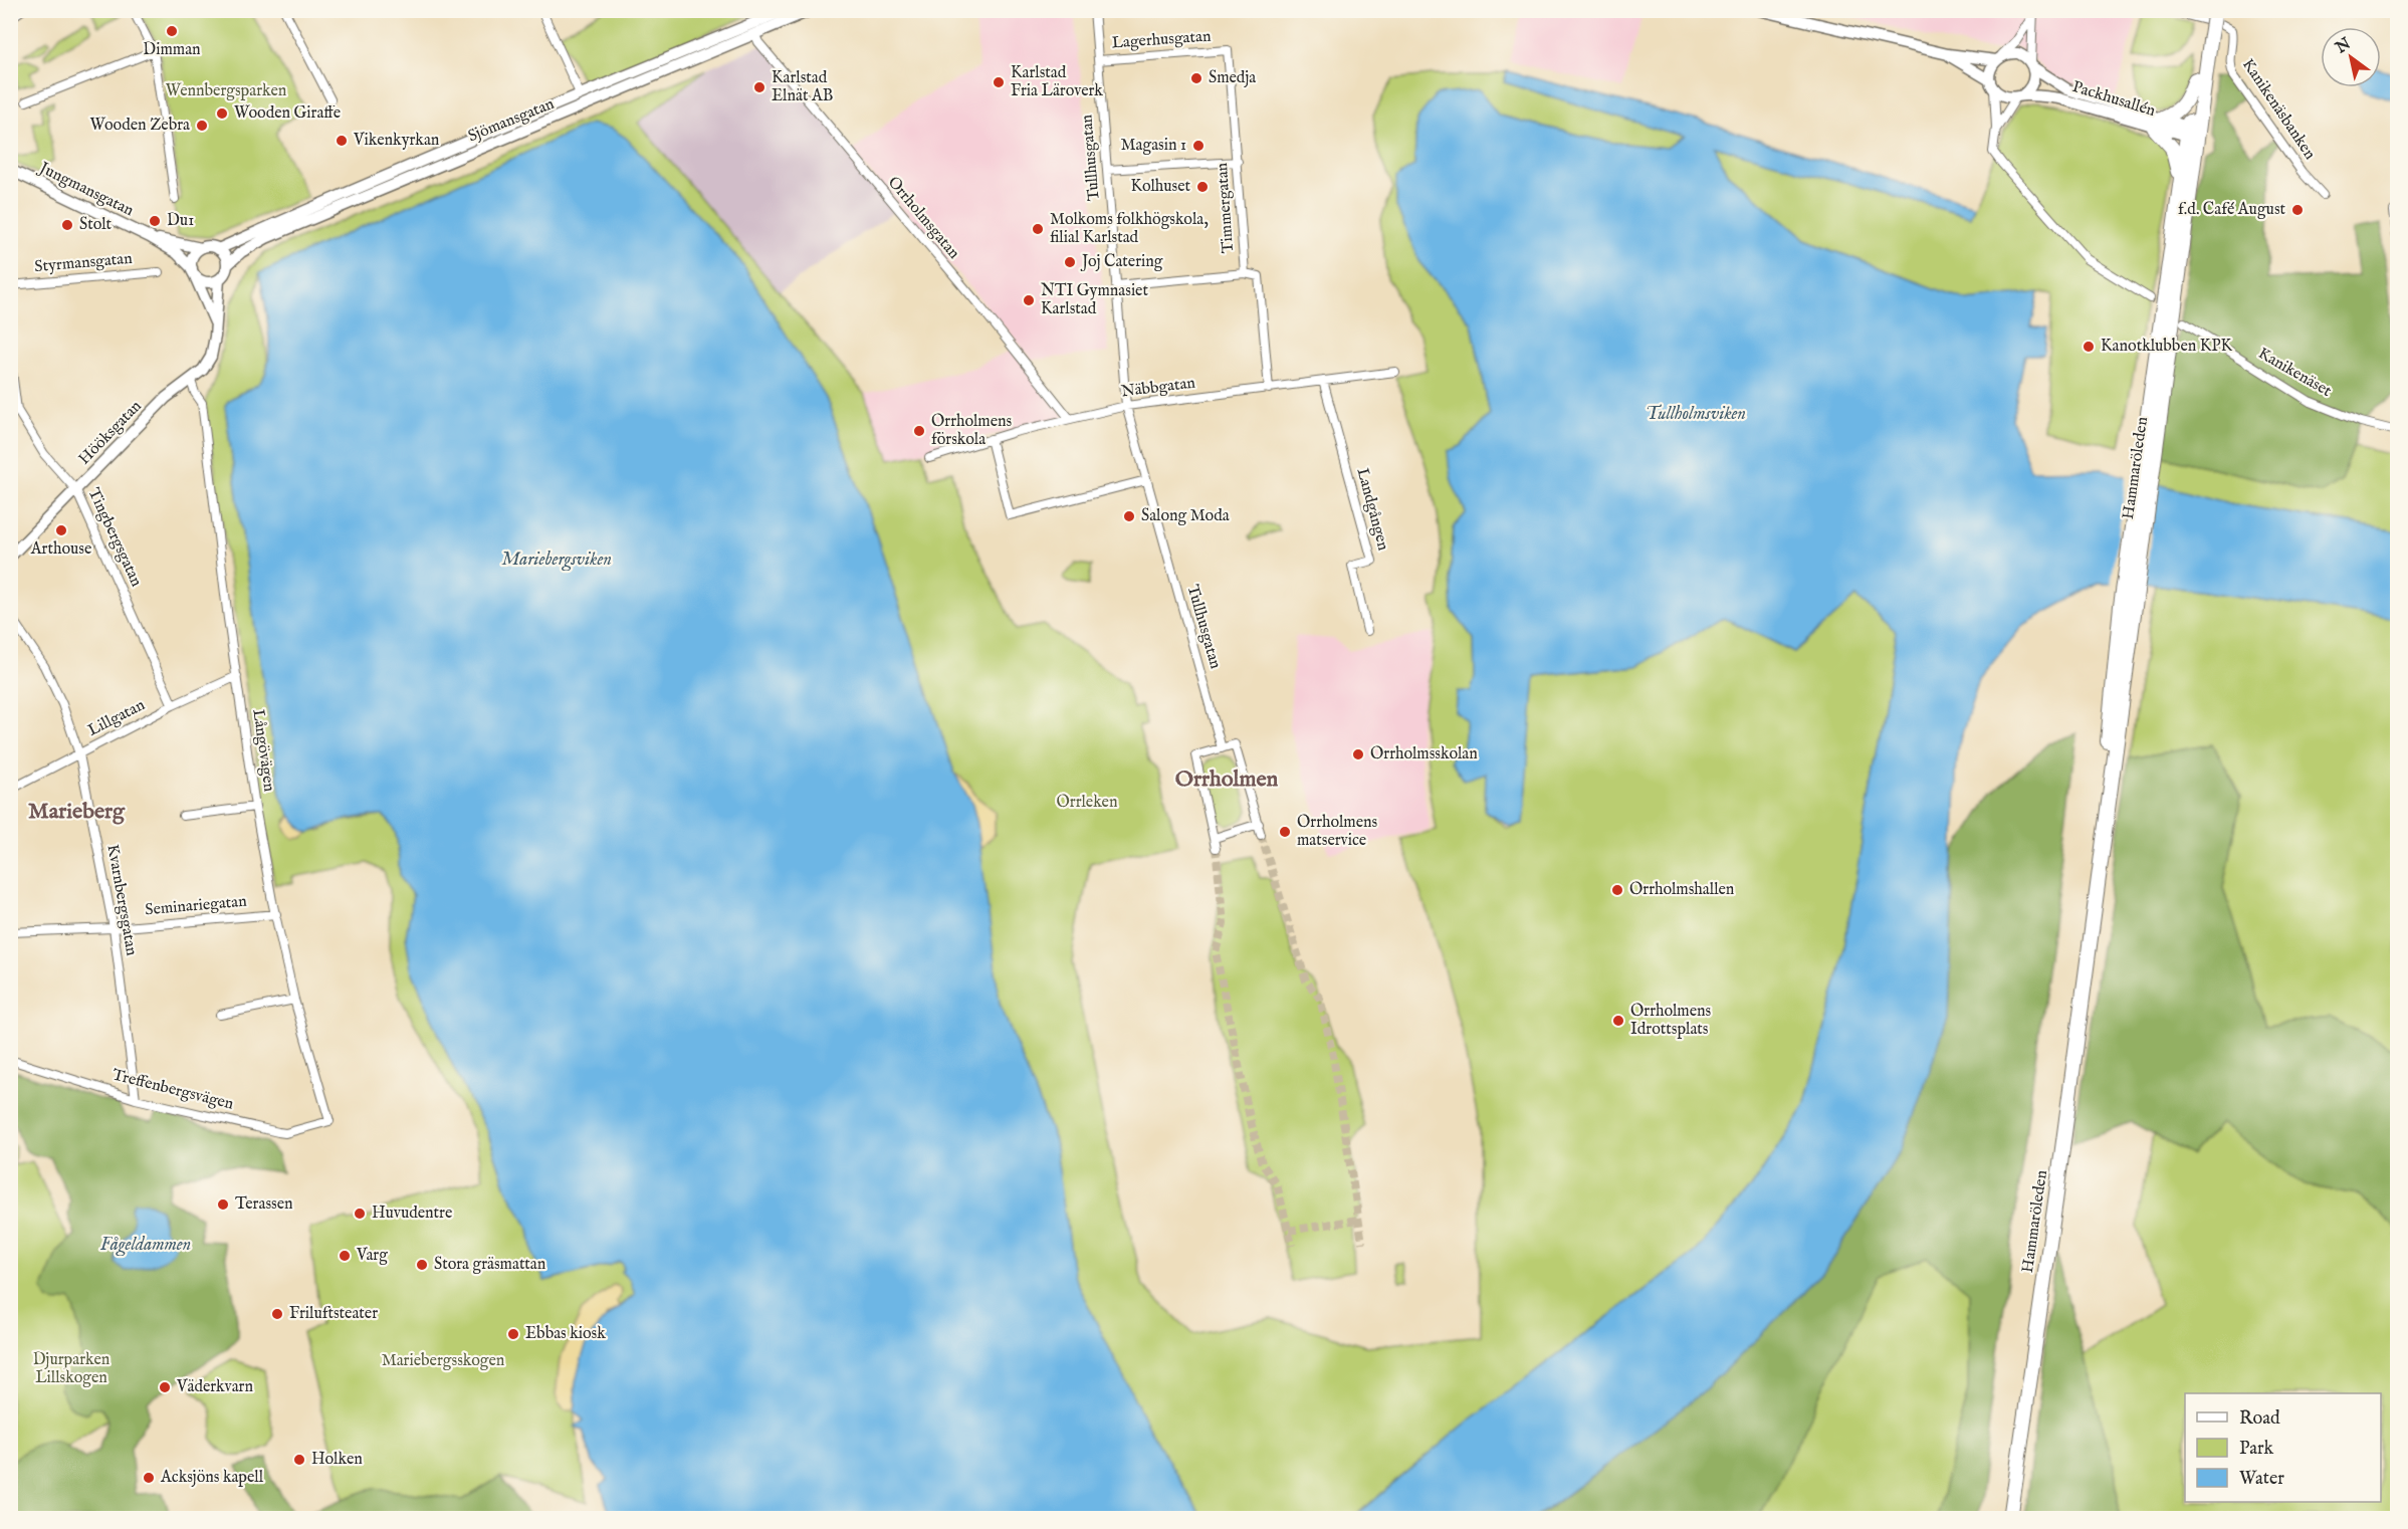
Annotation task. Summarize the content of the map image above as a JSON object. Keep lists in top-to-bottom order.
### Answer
{
  "streets": {
    "main road": ["Hammaröleden"],
    "street": [
      "Lagerhusgatan",
      "Packhusallén",
      "Kanikenäsbanken",
      "Sjömansgatan",
      "Tullhusgatan",
      "Jungmansgatan",
      "Timmergatan",
      "Orrholmsgatan",
      "Styrmansgatan",
      "Kanikenäset",
      "Näbbgatan",
      "Hööksgatan",
      "Landgången",
      "Tingbergsgatan",
      "Lillgatan",
      "Långövägen",
      "Kvarnbergsgatan",
      "Seminariegatan",
      "Treffenbergsvägen"
    ]
  },
  "crossings": [
    ["Lagerhusgatan", "Tullhusgatan"],
    ["Lagerhusgatan", "Timmergatan"],
    ["Packhusallén", "Hammaröleden"],
    ["Sjömansgatan", "Jungmansgatan"],
    ["Sjömansgatan", "Orrholmsgatan"],
    ["Sjömansgatan", "Hööksgatan"],
    ["Tullhusgatan", "Näbbgatan"],
    ["Jungmansgatan", "Hööksgatan"],
    ["Timmergatan", "Näbbgatan"],
    ["Orrholmsgatan", "Näbbgatan"],
    ["Näbbgatan", "Landgången"],
    ["Hööksgatan", "Tingbergsgatan"],
    ["Hööksgatan", "Långövägen"],
    ["Tingbergsgatan", "Lillgatan"],
    ["Lillgatan", "Långövägen"],
    ["Lillgatan", "Kvarnbergsgatan"],
    ["Långövägen", "Seminariegatan"],
    ["Långövägen", "Treffenbergsvägen"],
    ["Kvarnbergsgatan", "Seminariegatan"],
    ["Kvarnbergsgatan", "Treffenbergsvägen"]
  ],
  "districts": ["Orrholmen", "Marieberg"],
  "water": ["Tullholmsviken", "Mariebergsviken", "Fågeldammen"],
  "parks": [
    "Wennbergsparken",
    "Orrleken",
    "Djurparken Lillskogen",
    "Mariebergsskogen"
  ],
  "places": [
    "Dimman",
    "Smedja",
    "Karlstad Fria Läroverk",
    "Karlstad Elnät AB",
    "Wooden Giraffe",
    "Wooden Zebra",
    "Vikenkyrkan",
    "Magasin 1",
    "Kolhuset",
    "f.d. Café August",
    "Du1",
    "Stolt",
    "Molkoms folkhögskola, filial Karlstad",
    "Joj Catering",
    "NTI Gymnasiet Karlstad",
    "Kanotklubben KPK",
    "Orrholmens förskola",
    "Salong Moda",
    "Arthouse",
    "Orrholmsskolan",
    "Orrholmens matservice",
    "Orrholmshallen",
    "Orrholmens Idrottsplats",
    "Terassen",
    "Huvudentre",
    "Varg",
    "Stora gräsmattan",
    "Friluftsteater",
    "Ebbas kiosk",
    "Väderkvarn",
    "Holken",
    "Acksjöns kapell"
  ],
  "legend": ["Road", "Park", "Water"],
  "north": "top left"
}
